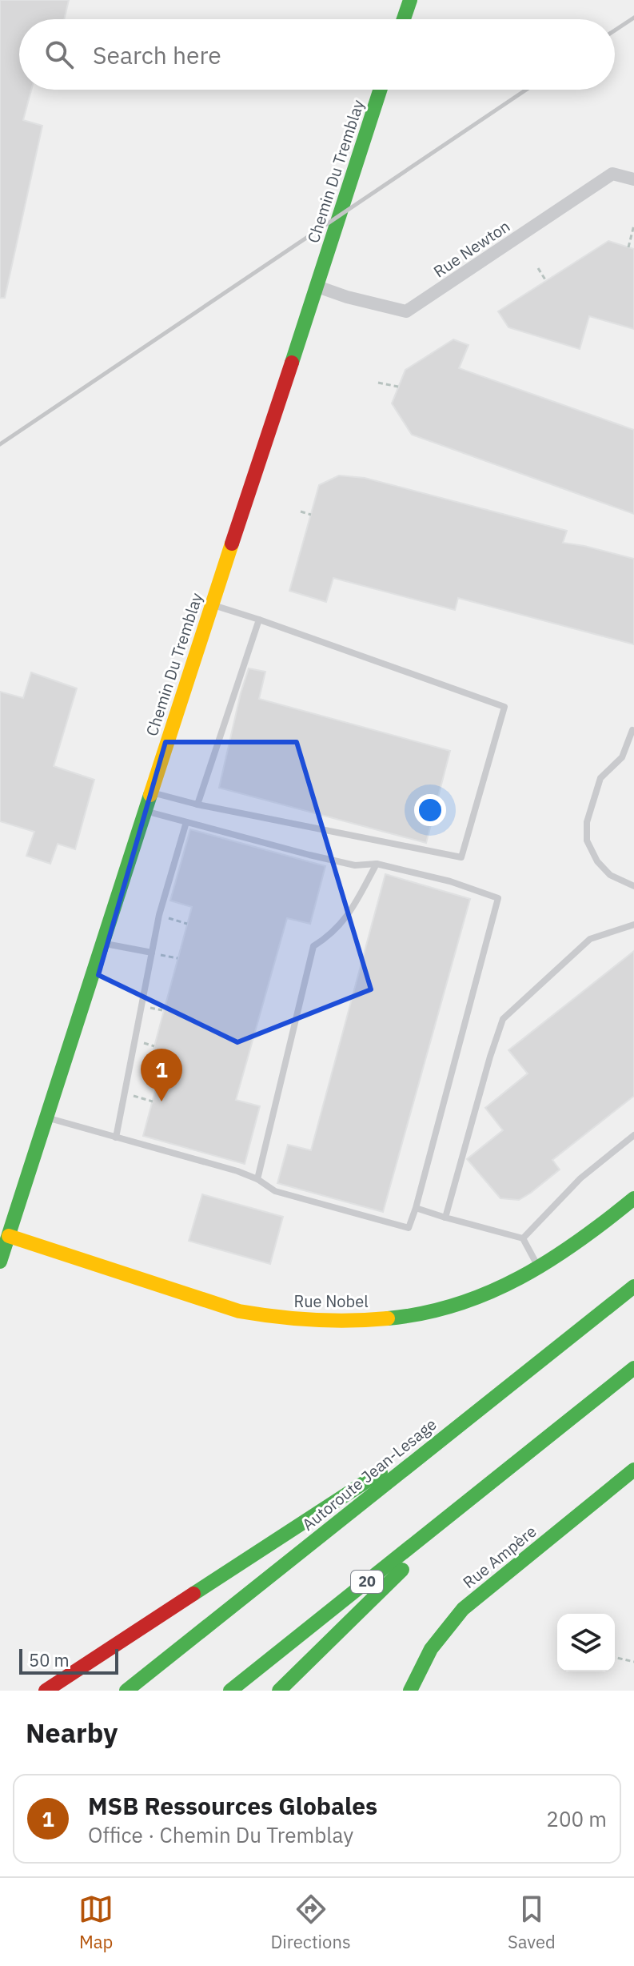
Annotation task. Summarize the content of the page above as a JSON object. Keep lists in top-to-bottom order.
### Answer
{
  "streets": {
    "main road": [
      "Chemin Du Tremblay",
      "Rue Nobel",
      "Autoroute Jean-Lesage",
      "Rue Ampère",
      "20"
    ],
    "street": ["Rue Newton"]
  },
  "crossings": [
    ["Chemin Du Tremblay", "Rue Newton"],
    ["Chemin Du Tremblay", "Rue Nobel"]
  ],
  "scale_bar": "50 m",
  "page": {
    "search": "Search here",
    "pins": "1",
    "scale": "50 m",
    "heading": "Nearby",
    "list": [
      {
        "mark": "1",
        "name": "MSB Ressources Globales",
        "note": "Office · Chemin Du Tremblay",
        "value": "200 m"
      }
    ],
    "nav": ["Map", "Directions", "Saved"]
  }
}
